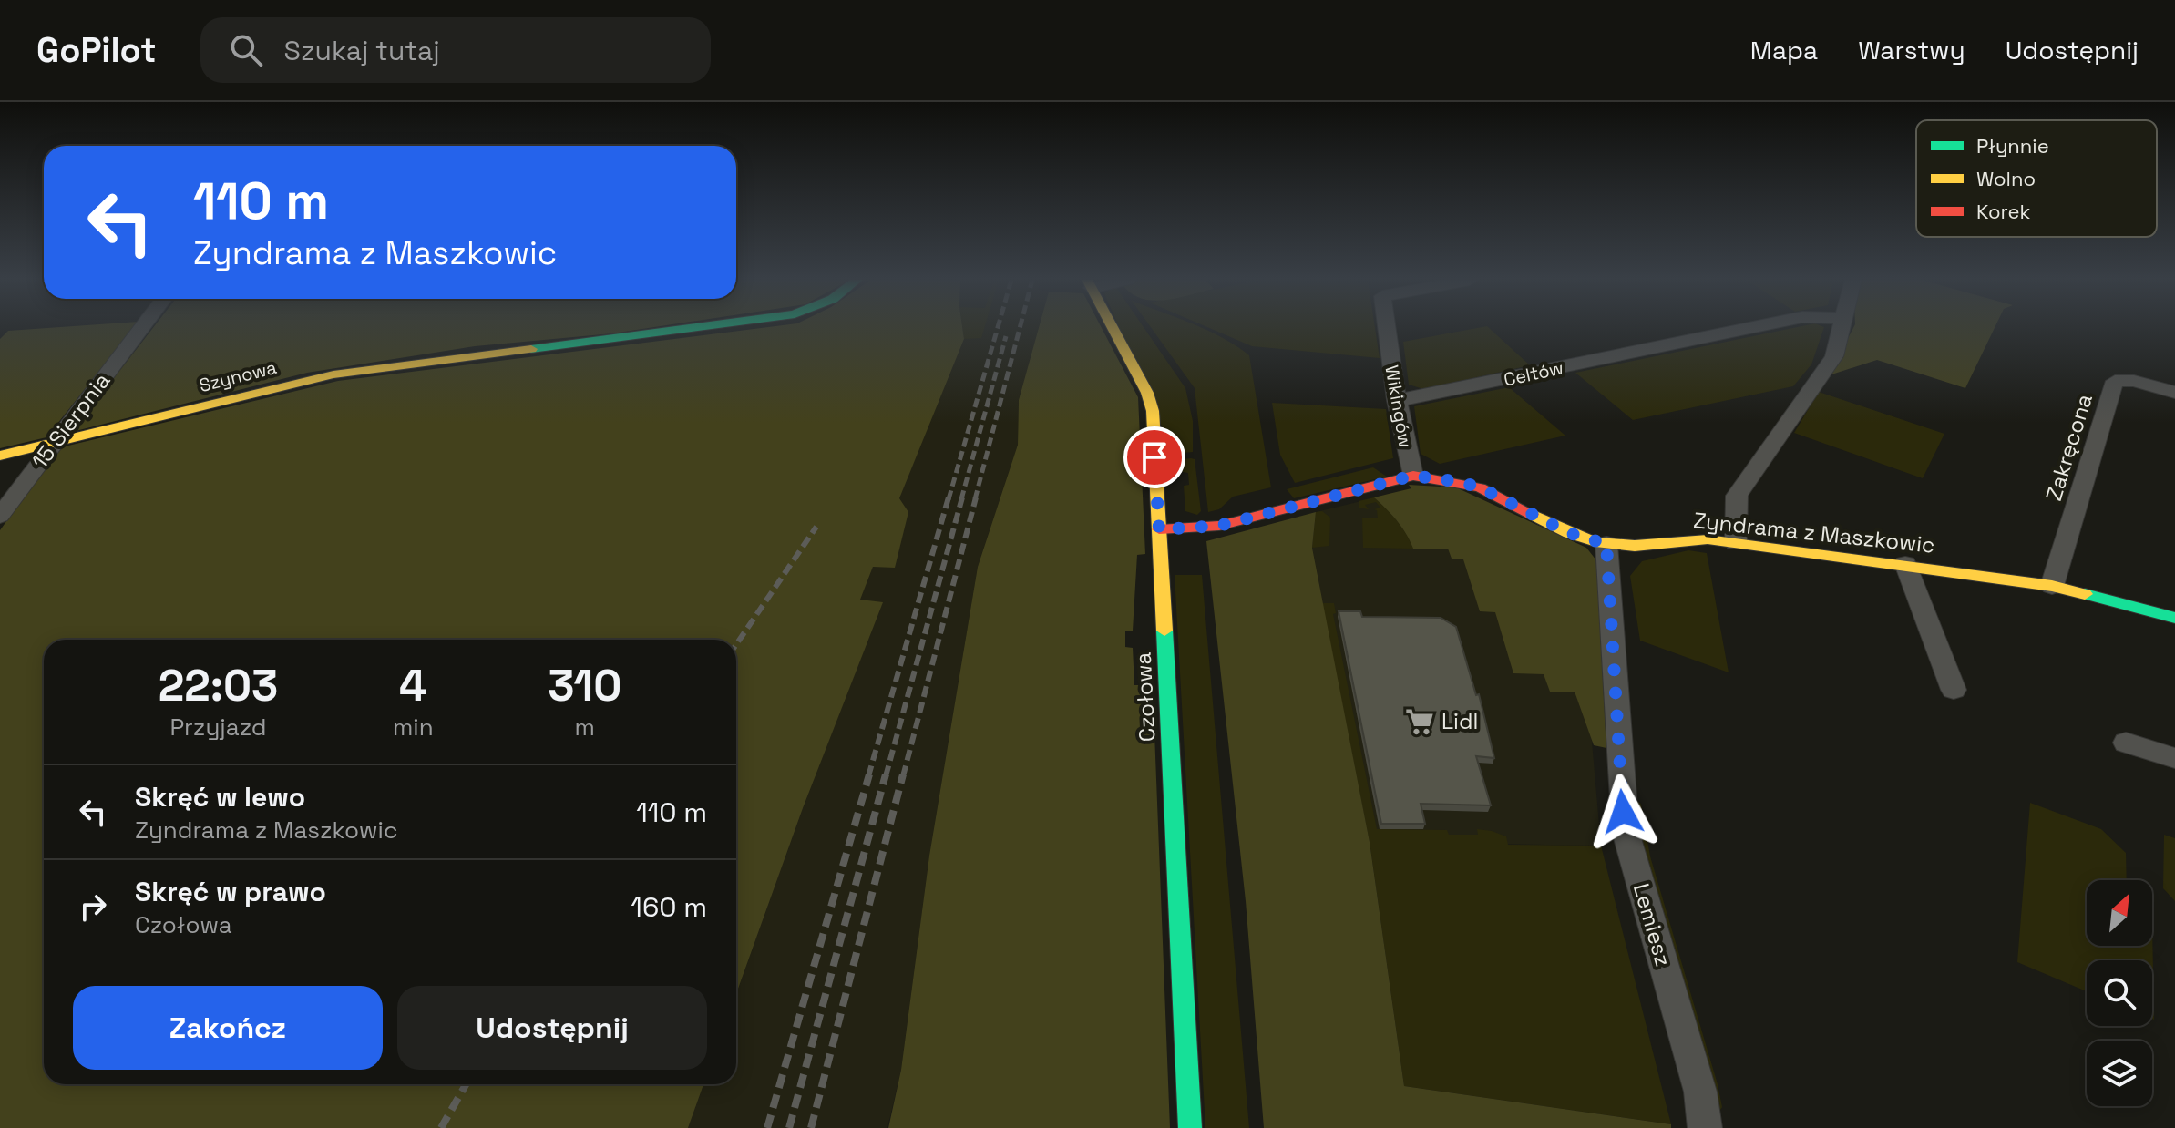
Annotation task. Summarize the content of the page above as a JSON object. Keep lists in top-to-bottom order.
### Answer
{
  "streets": {
    "street": [
      "Celtów",
      "Szynowa",
      "Wikingów",
      "15 Sierpnia",
      "Zakręcona",
      "Zyndrama z Maszkowic",
      "Czołowa",
      "Lemiesz"
    ]
  },
  "crossings": [
    ["Celtów", "Wikingów"],
    ["Szynowa", "15 Sierpnia"],
    ["Wikingów", "Zyndrama z Maszkowic"],
    ["Zakręcona", "Zyndrama z Maszkowic"],
    ["Zyndrama z Maszkowic", "Czołowa"],
    ["Zyndrama z Maszkowic", "Lemiesz"]
  ],
  "places": {
    "supermarket": ["Lidl"]
  },
  "legend": ["Płynnie", "Wolno", "Korek"],
  "north": "top right",
  "page": {
    "header": "GoPilot",
    "search": "Szukaj tutaj",
    "nav": ["Mapa", "Warstwy", "Udostępnij"],
    "turn": ["110 m", "Zyndrama z Maszkowic"],
    "eta": [
      "22:03",
      "Przyjazd",
      "4",
      "min",
      "310",
      "m"
    ],
    "list": [
      {
        "name": "Skręć w lewo",
        "note": "Zyndrama z Maszkowic",
        "value": "110 m"
      },
      {
        "name": "Skręć w prawo",
        "note": "Czołowa",
        "value": "160 m"
      }
    ],
    "buttons": ["Zakończ", "Udostępnij"]
  }
}
